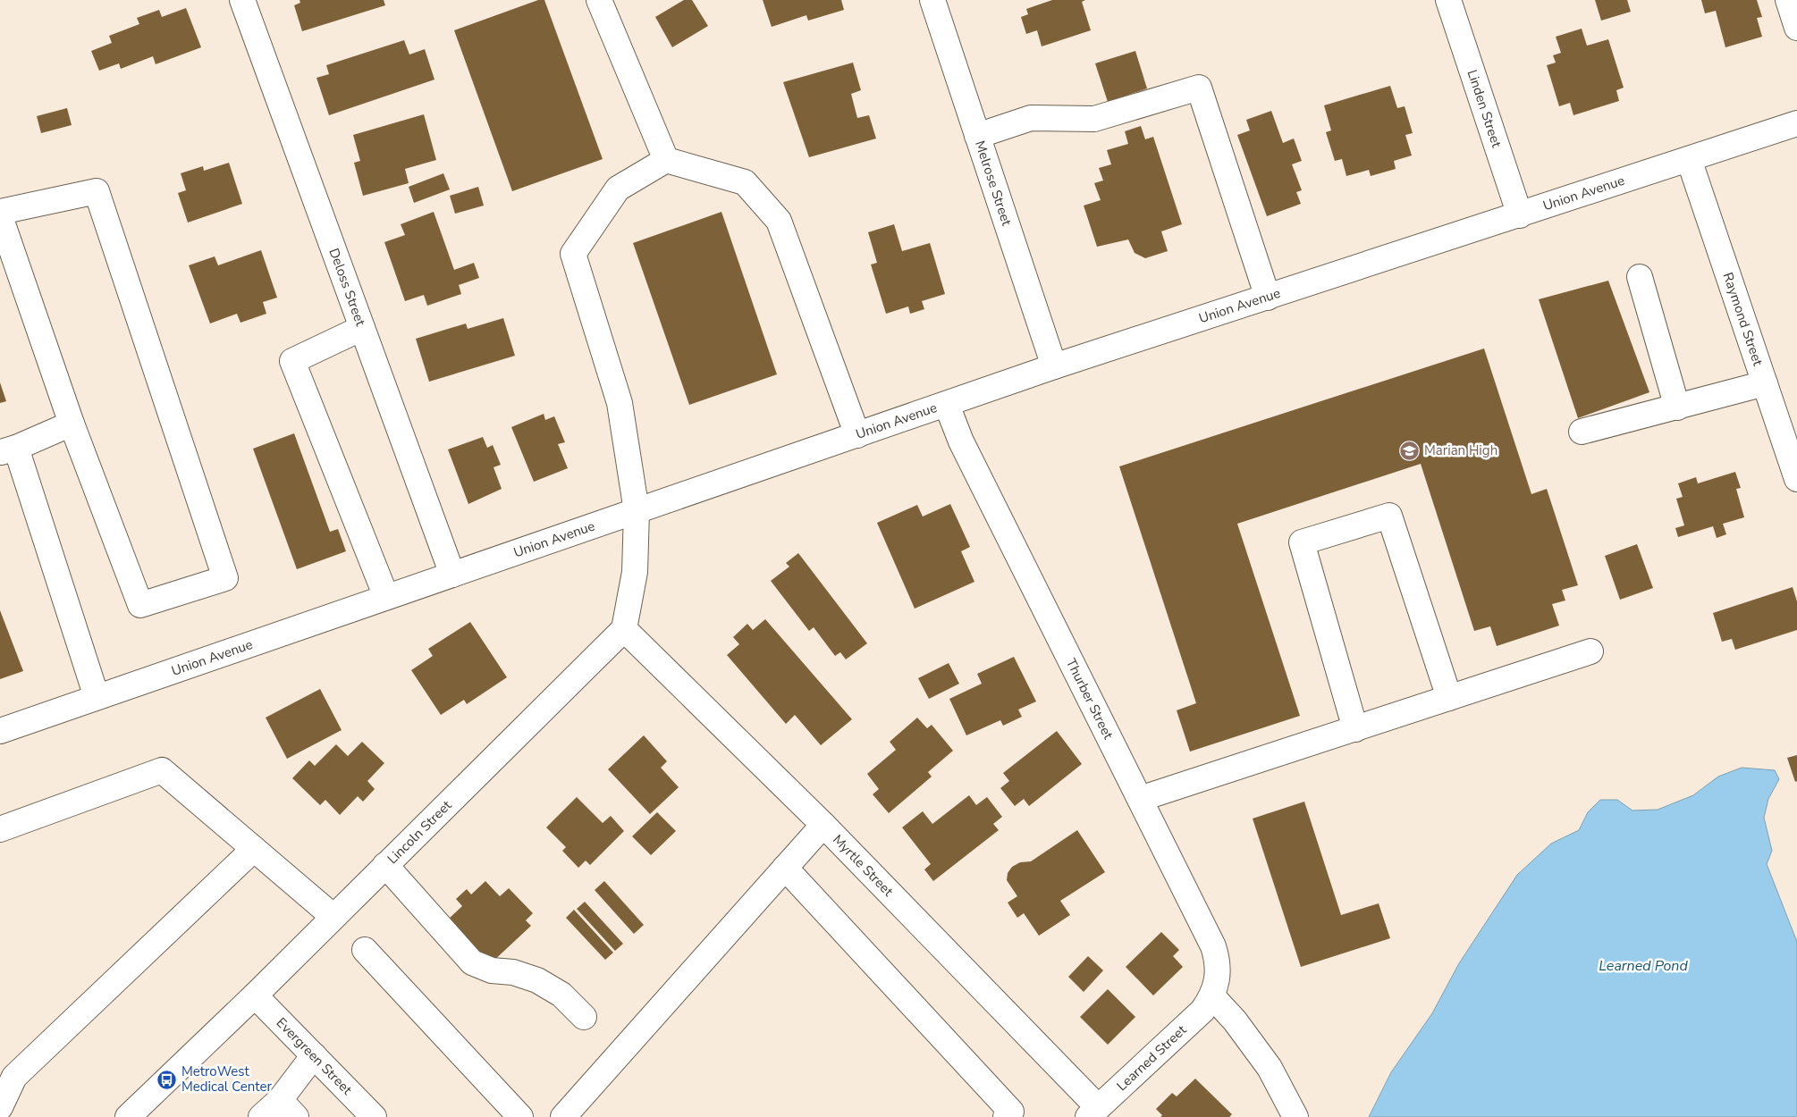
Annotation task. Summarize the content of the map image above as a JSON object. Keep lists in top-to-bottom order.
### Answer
{
  "streets": {
    "street": [
      "Linden Street",
      "Melrose Street",
      "Union Avenue",
      "Deloss Street",
      "Raymond Street",
      "Thurber Street",
      "Lincoln Street",
      "Myrtle Street",
      "Evergreen Street",
      "Learned Street"
    ]
  },
  "crossings": [
    ["Linden Street", "Union Avenue"],
    ["Melrose Street", "Union Avenue"],
    ["Union Avenue", "Deloss Street"],
    ["Union Avenue", "Raymond Street"],
    ["Union Avenue", "Thurber Street"],
    ["Thurber Street", "Learned Street"],
    ["Lincoln Street", "Myrtle Street"],
    ["Lincoln Street", "Evergreen Street"],
    ["Myrtle Street", "Learned Street"]
  ],
  "water": ["Learned Pond"],
  "places": {
    "school or university": ["Marian High"],
    "bus stop": ["MetroWest Medical Center"]
  }
}
